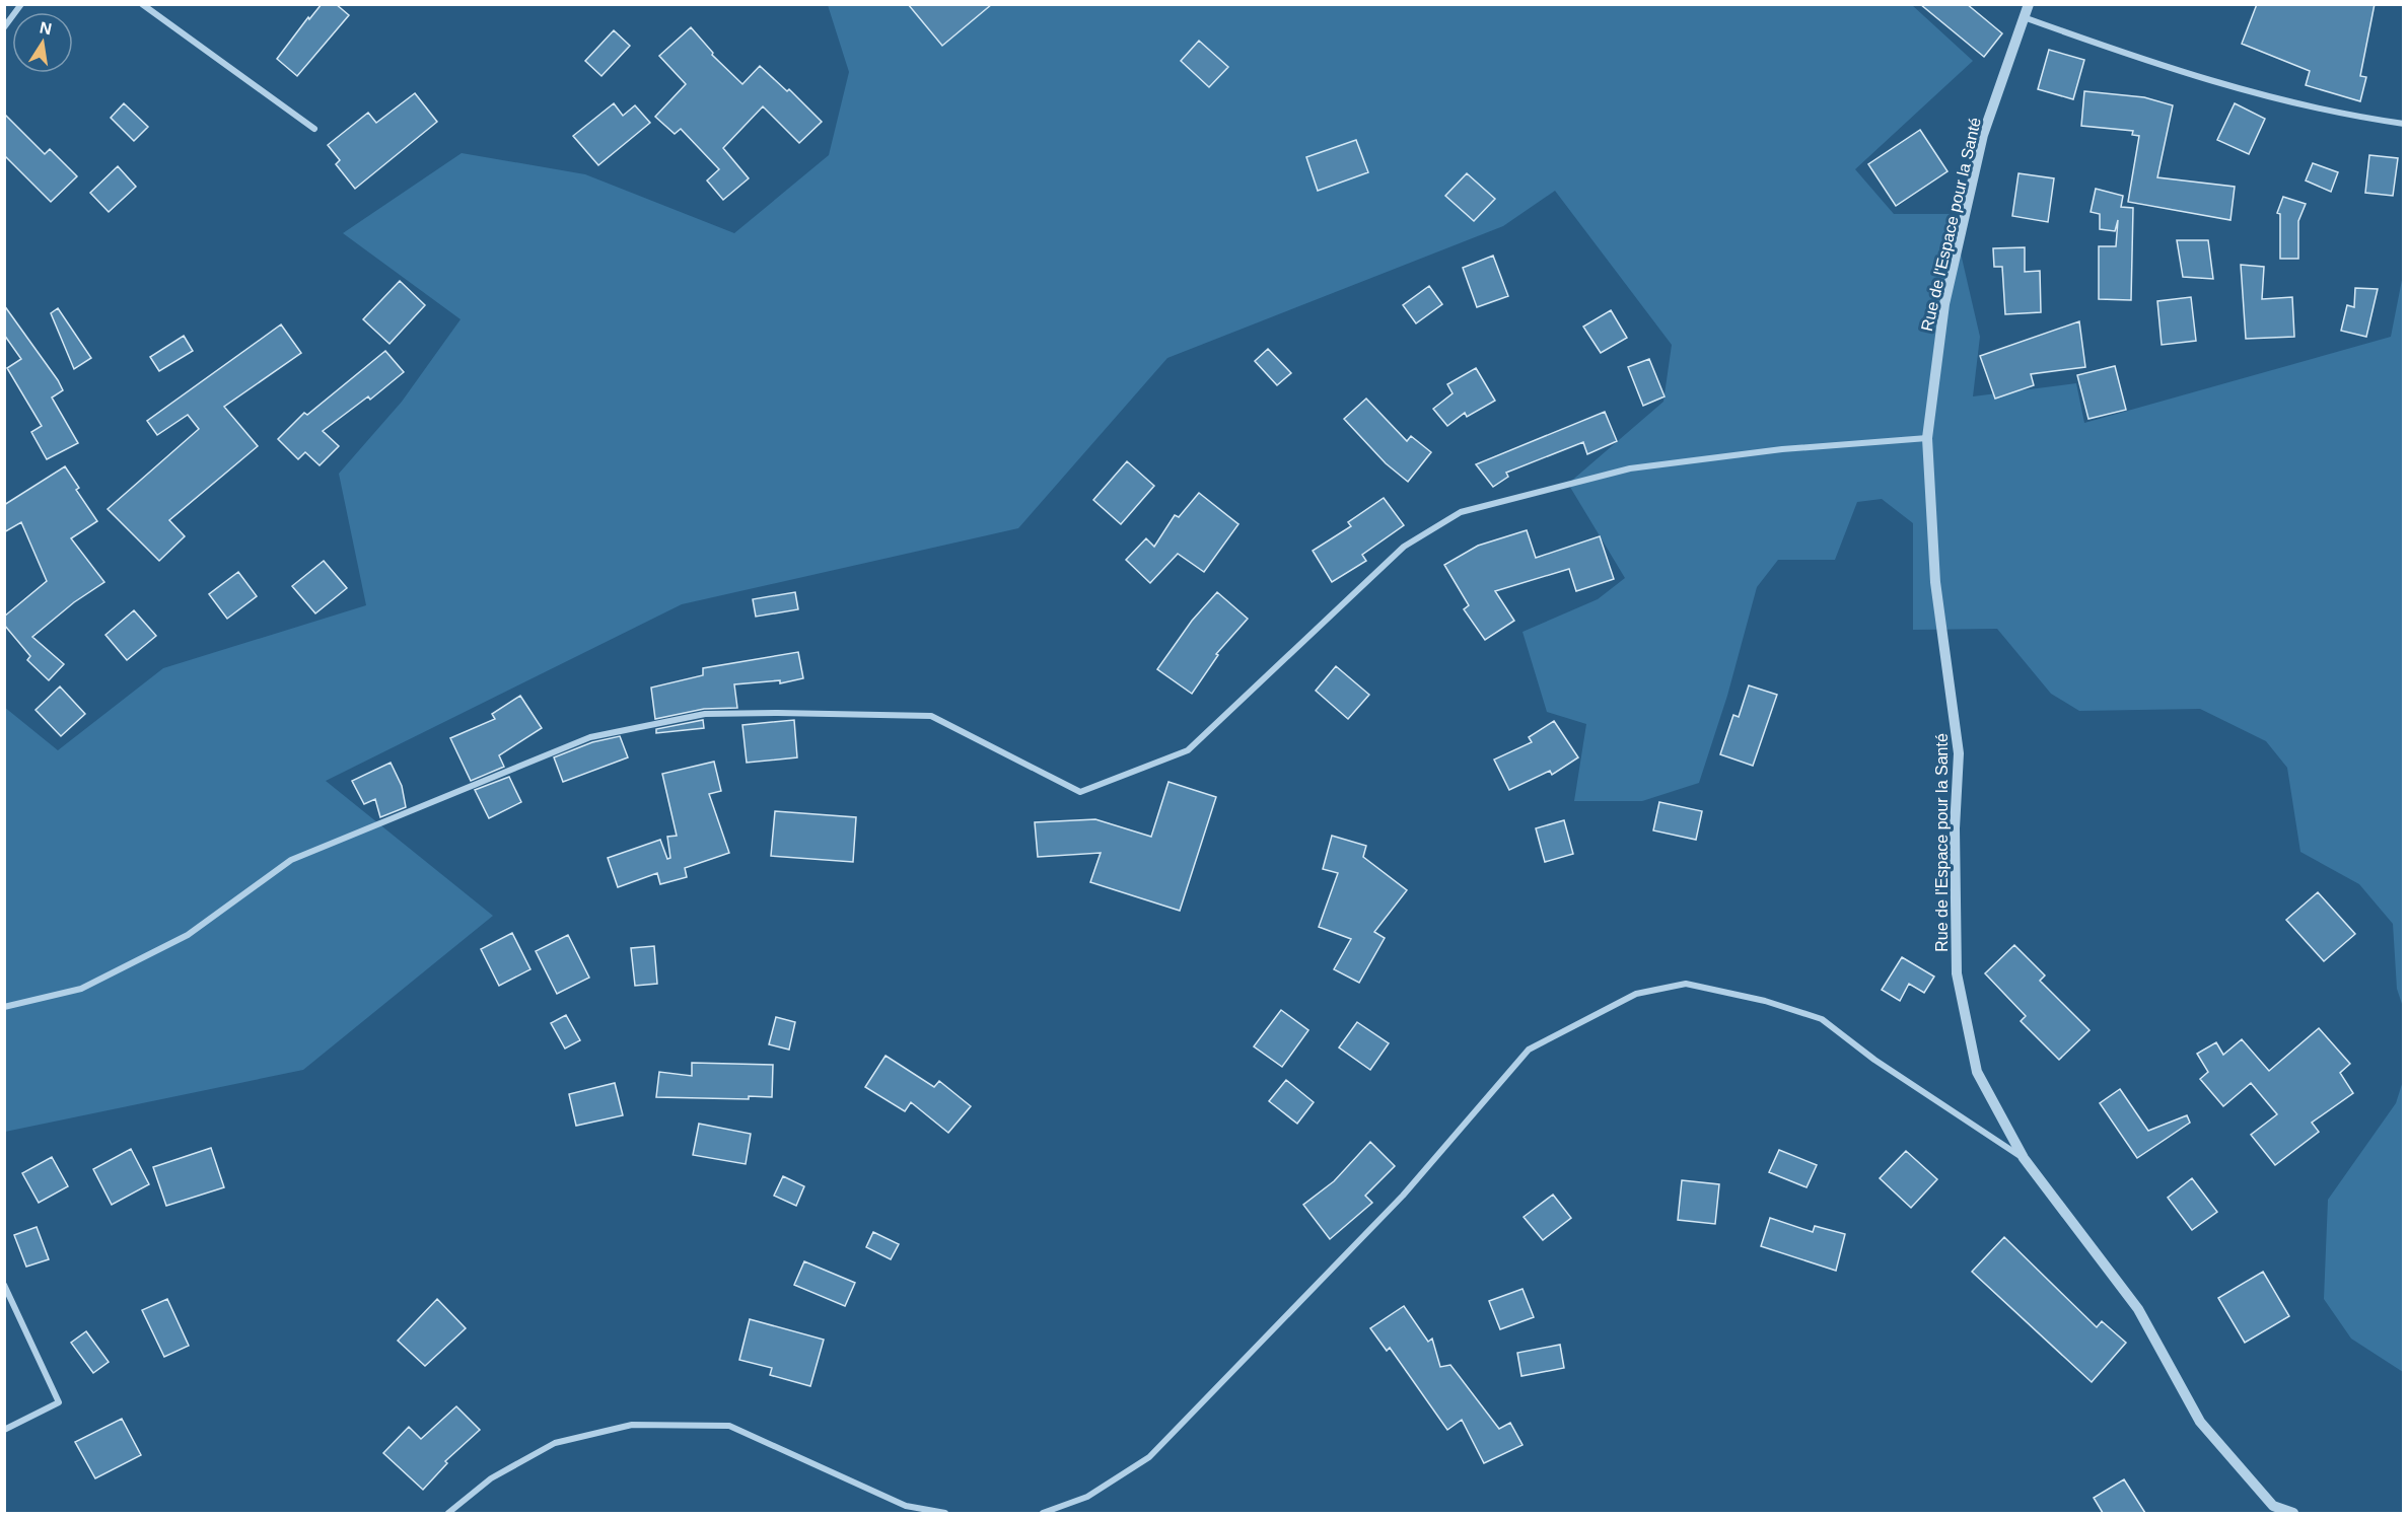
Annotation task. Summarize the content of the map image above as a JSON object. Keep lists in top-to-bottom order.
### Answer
{
  "streets": {
    "street": ["Rue de l'Espace pour la Santé"]
  },
  "north": "top"
}
